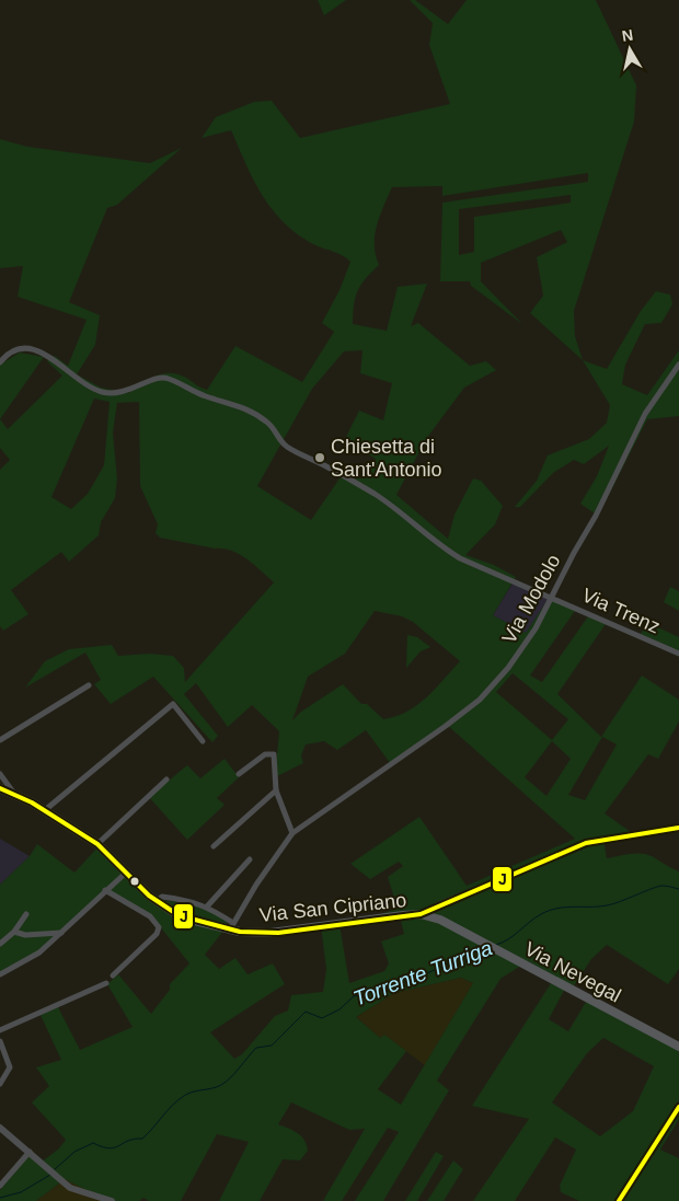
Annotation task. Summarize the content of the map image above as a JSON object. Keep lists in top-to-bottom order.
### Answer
{
  "streets": {
    "main road": ["Via San Cipriano", "Via Nevegal"],
    "street": ["Via Modolo", "Via Trenz"]
  },
  "crossings": [
    ["Via Modolo", "Via Trenz"],
    ["Via Modolo", "Via San Cipriano"],
    ["Via San Cipriano", "Via Nevegal"]
  ],
  "water": ["Torrente Turriga"],
  "places": ["Chiesetta di Sant'Antonio"],
  "lines": ["transit line J"],
  "north": "top"
}
